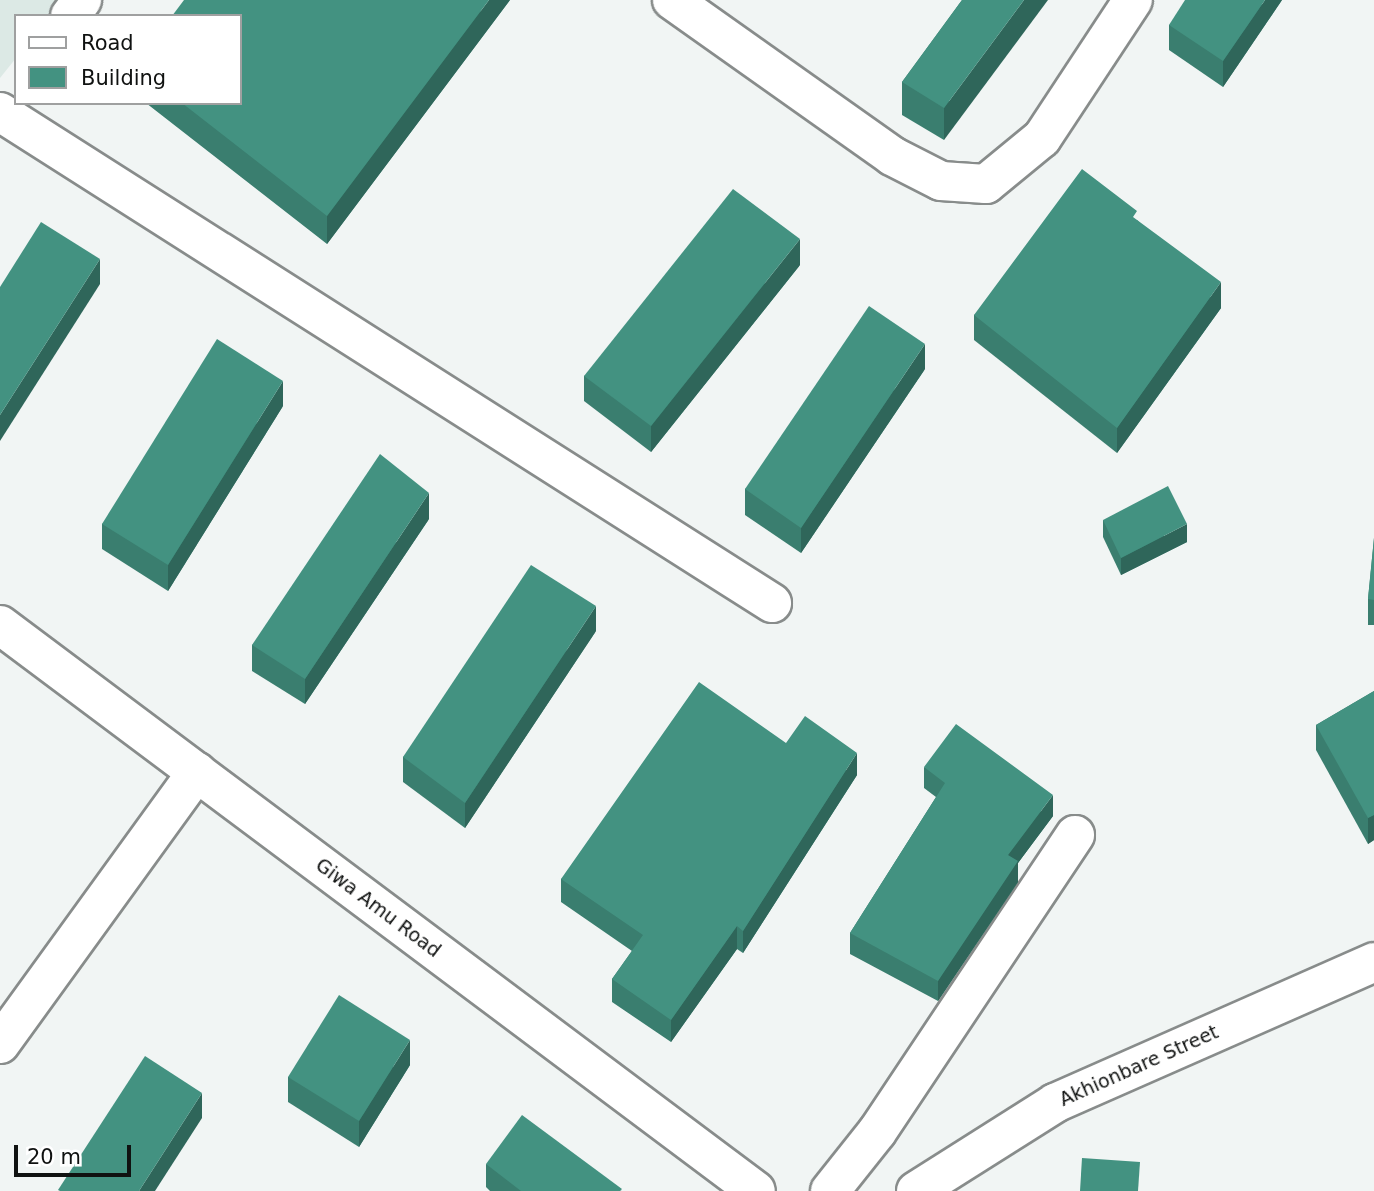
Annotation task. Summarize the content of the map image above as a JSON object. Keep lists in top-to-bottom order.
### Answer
{
  "streets": {
    "street": ["Giwa Amu Road", "Akhionbare Street"]
  },
  "legend": ["Road", "Building"],
  "scale_bar": "20 m"
}
